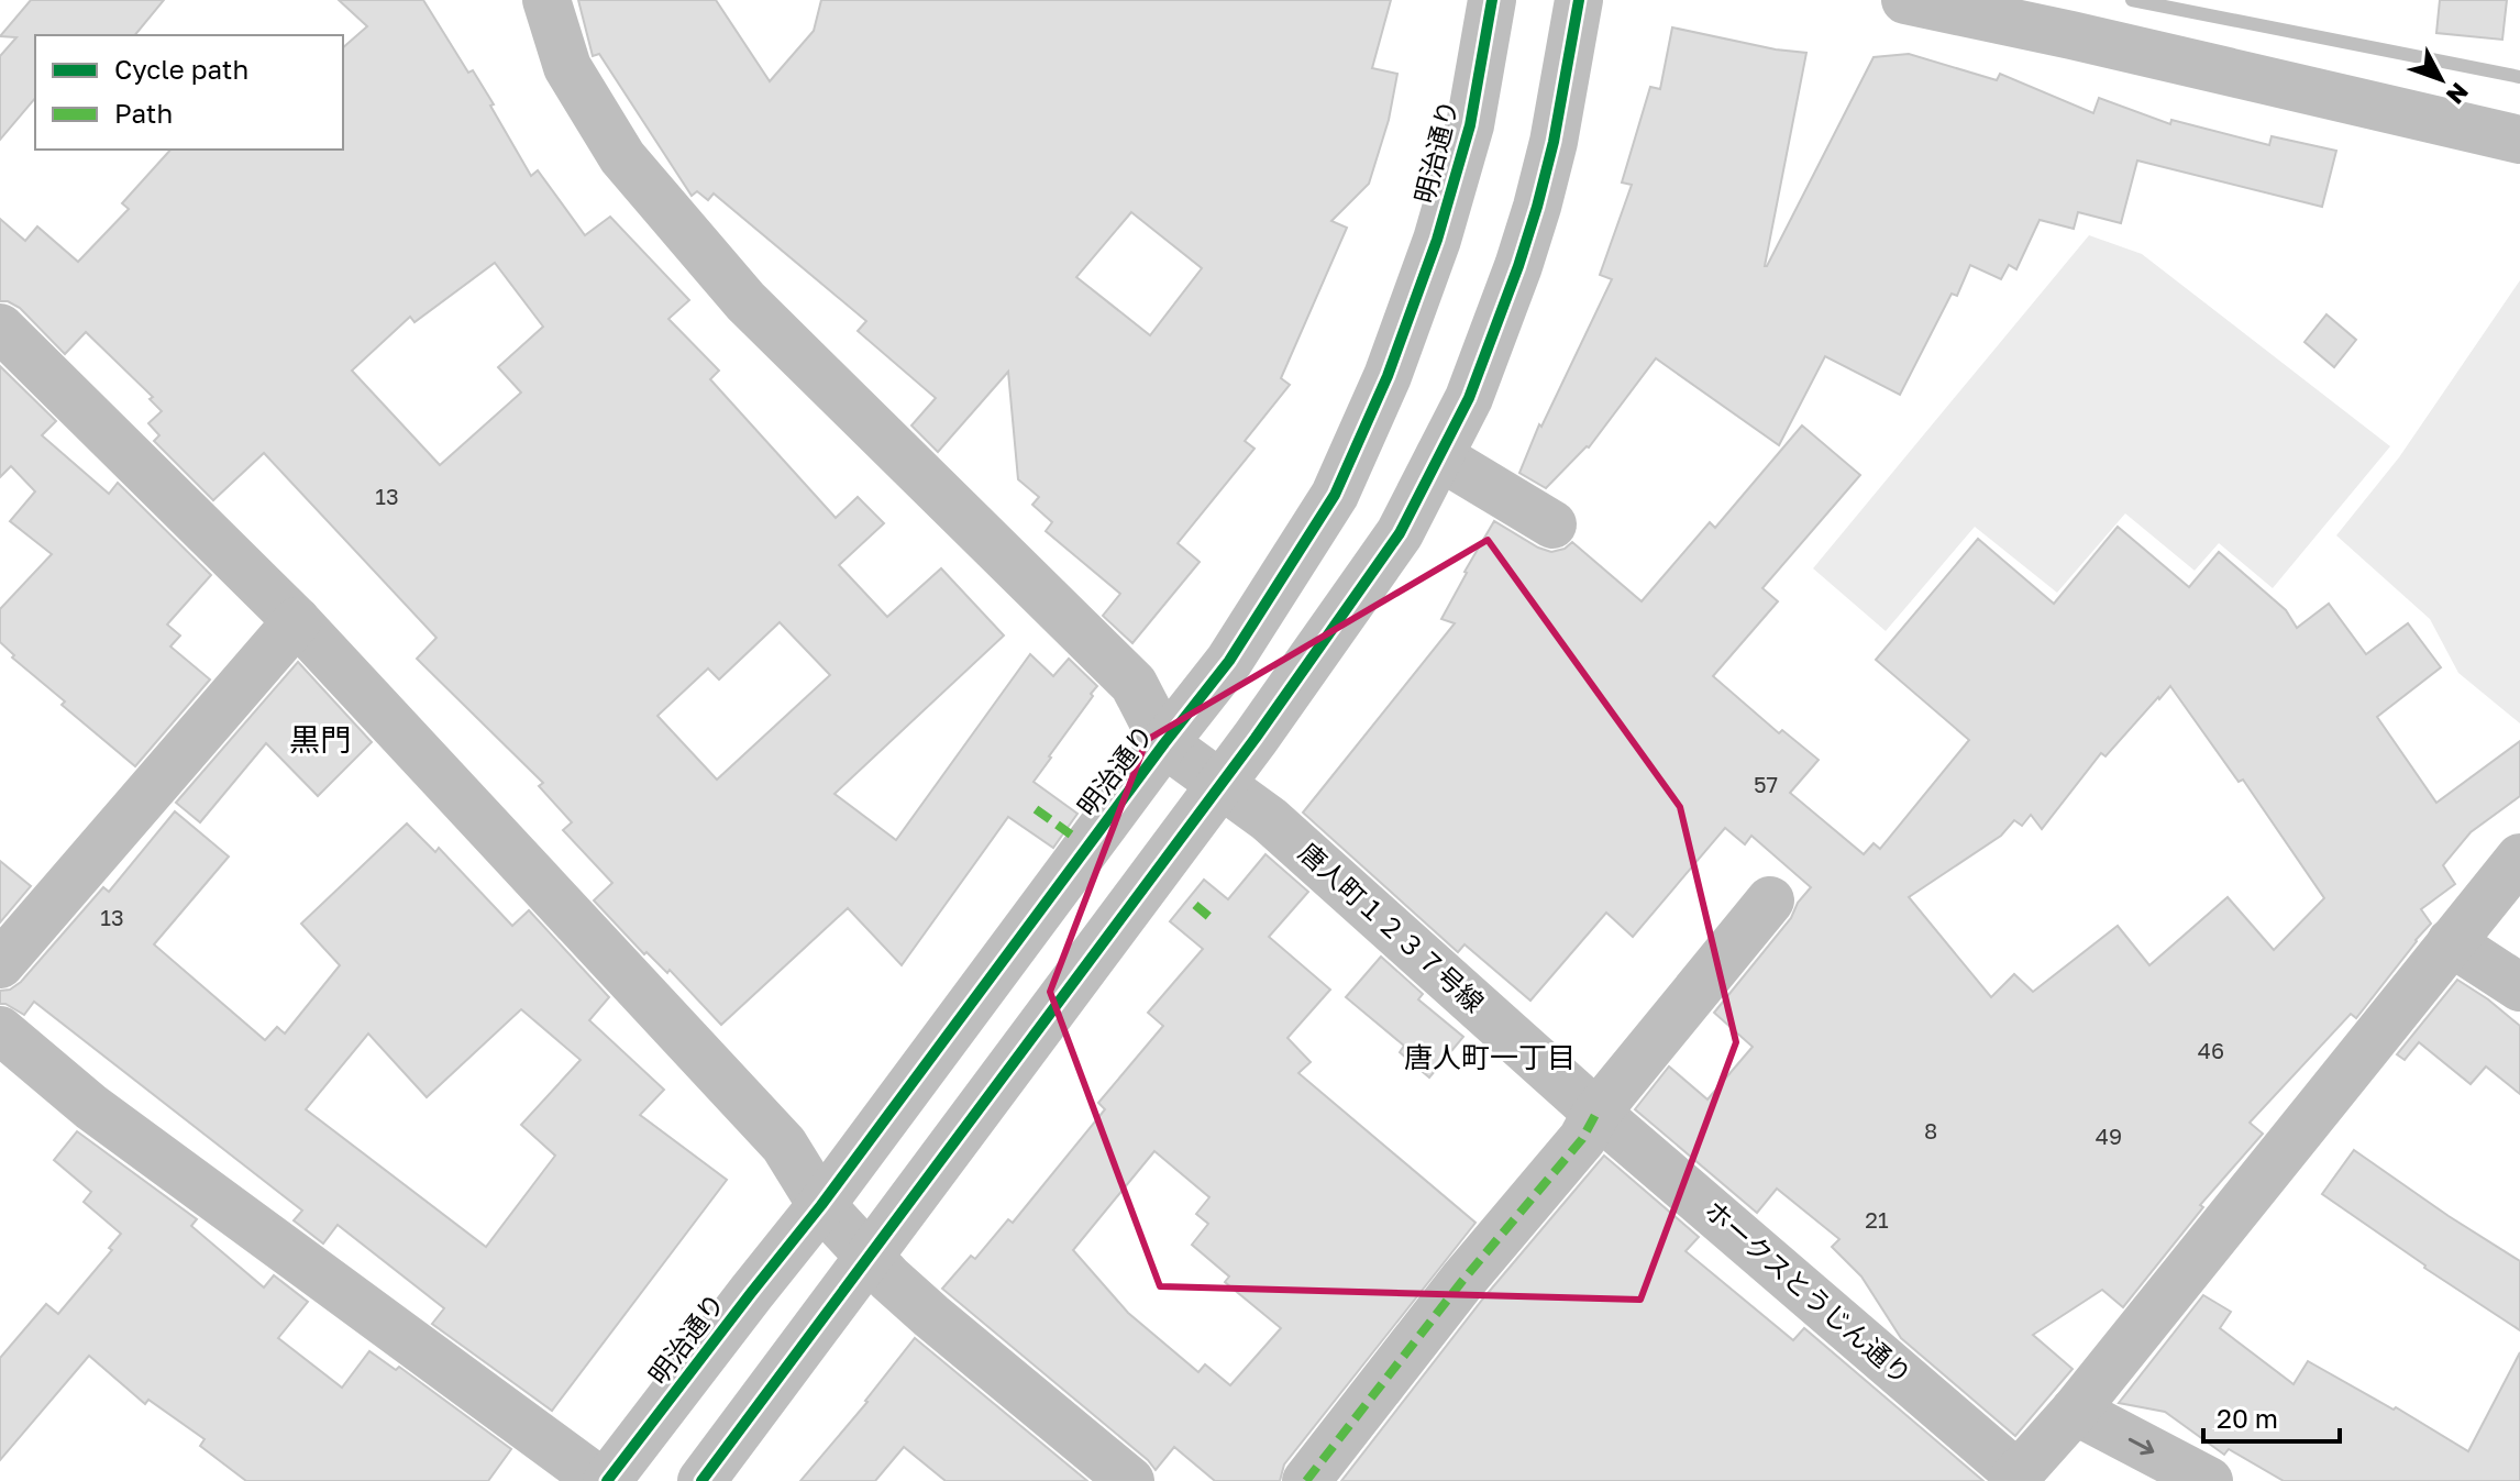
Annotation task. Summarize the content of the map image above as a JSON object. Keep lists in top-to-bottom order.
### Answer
{
  "streets": {
    "street": ["明治通り", "唐人町１２３７号線", "ホークスとうじん通り"]
  },
  "crossings": [
    ["明治通り", "唐人町１２３７号線"],
    ["唐人町１２３７号線", "ホークスとうじん通り"]
  ],
  "districts": ["黒門", "唐人町一丁目"],
  "house_numbers": [
    "13",
    "57",
    "13",
    "46",
    "8",
    "49",
    "21"
  ],
  "legend": ["Cycle path", "Path"],
  "scale_bar": "20 m",
  "north": "bottom right"
}
